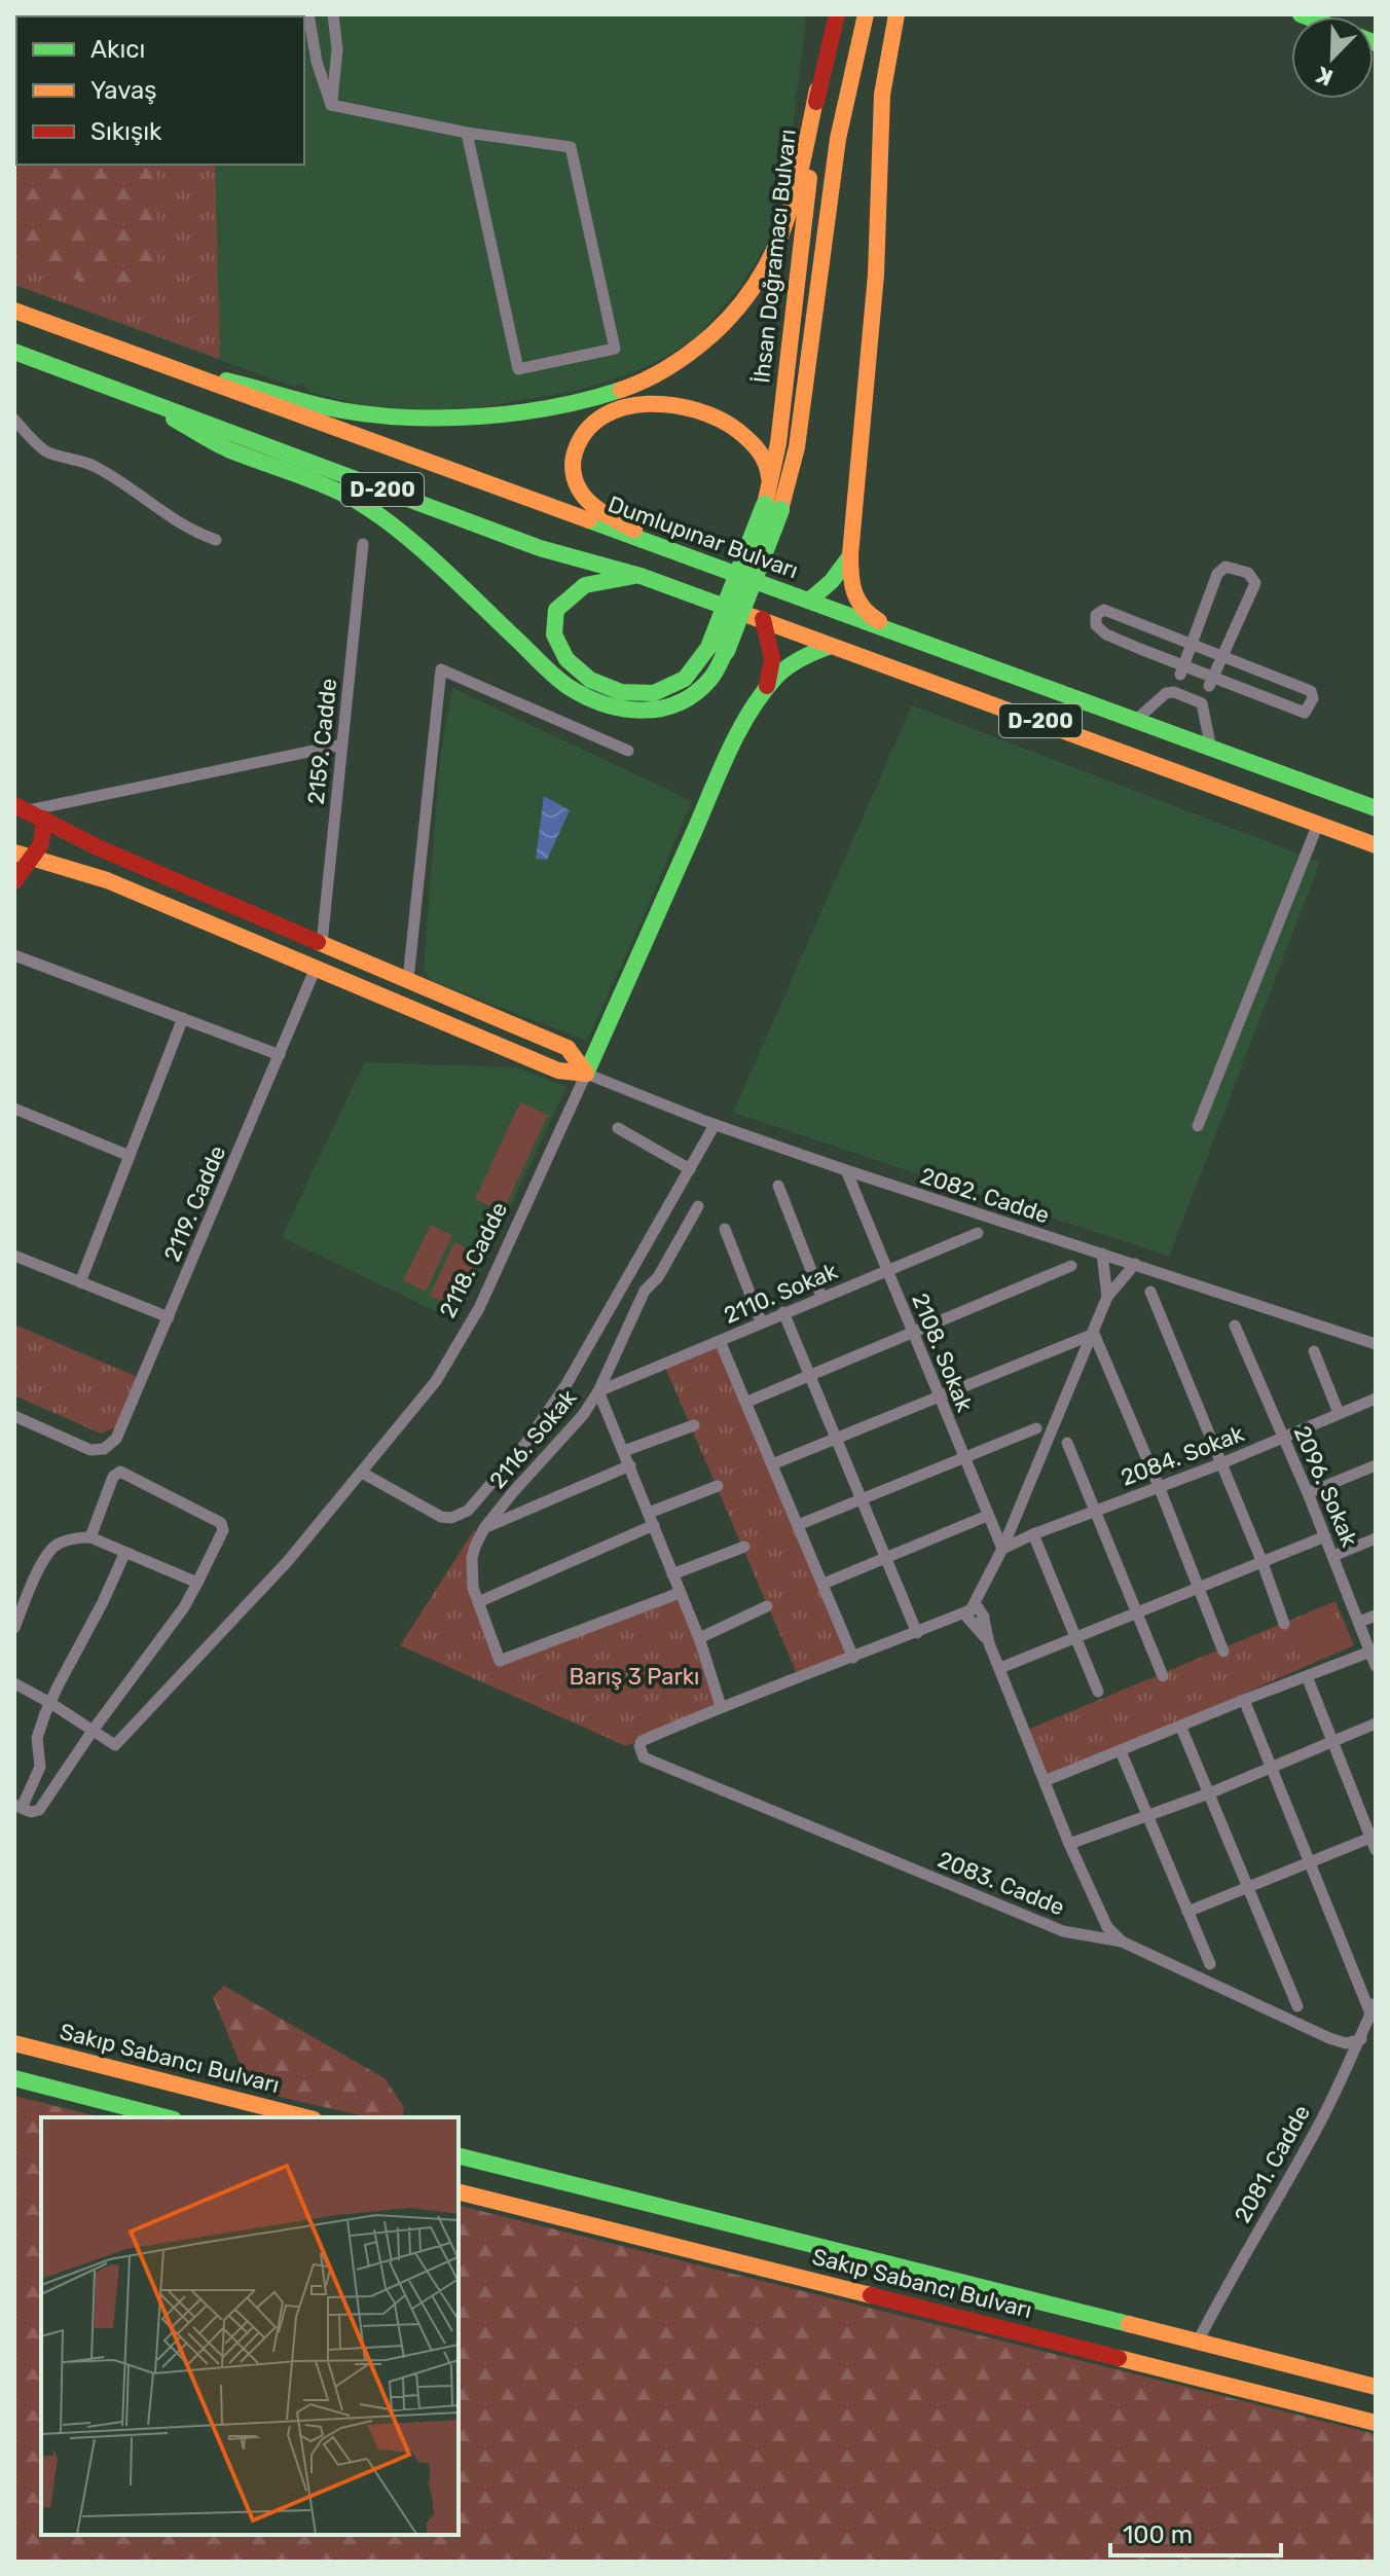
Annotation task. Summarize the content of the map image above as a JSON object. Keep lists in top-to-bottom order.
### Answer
{
  "streets": {
    "main road": [
      "İhsan Doğramacı Bulvarı",
      "D-200",
      "Dumlupınar Bulvarı",
      "2118. Cadde",
      "Sakıp Sabancı Bulvarı"
    ],
    "street": [
      "2159. Cadde",
      "2082. Cadde",
      "2119. Cadde",
      "2110. Sokak",
      "2108. Sokak",
      "2116. Sokak",
      "2084. Sokak",
      "2096. Sokak",
      "2083. Cadde",
      "2081. Cadde"
    ]
  },
  "crossings": [
    ["2082. Cadde", "2118. Cadde"],
    ["2082. Cadde", "2108. Sokak"],
    ["2110. Sokak", "2108. Sokak"],
    ["2110. Sokak", "2116. Sokak"],
    ["2108. Sokak", "2084. Sokak"],
    ["2084. Sokak", "2096. Sokak"],
    ["2083. Cadde", "2081. Cadde"],
    ["Sakıp Sabancı Bulvarı", "2081. Cadde"]
  ],
  "parks": ["Barış 3 Parkı"],
  "legend": ["Akıcı", "Yavaş", "Sıkışık"],
  "scale_bar": "100 m",
  "north": "bottom left"
}
